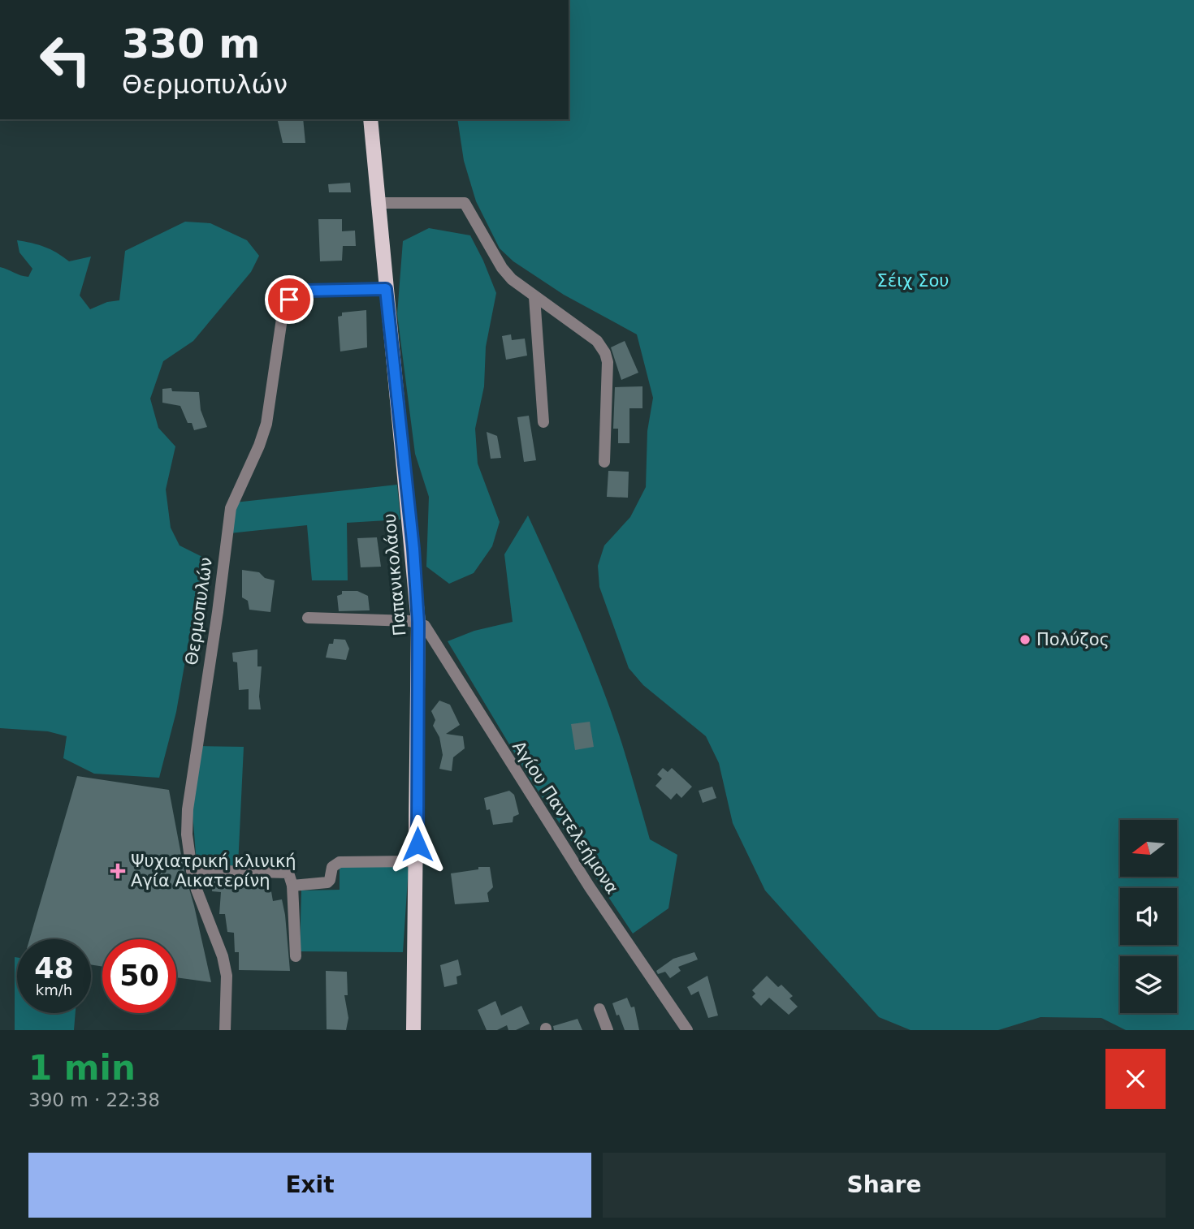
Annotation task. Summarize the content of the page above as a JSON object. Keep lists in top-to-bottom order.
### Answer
{
  "streets": {
    "main road": ["Παπανικολάου"],
    "street": ["Θερμοπυλών", "Αγίου Παντελεήμονα"]
  },
  "crossings": [
    ["Παπανικολάου", "Θερμοπυλών"],
    ["Παπανικολάου", "Αγίου Παντελεήμονα"]
  ],
  "parks": ["Σέιχ Σου"],
  "places": {
    "other": ["Πολύζος"],
    "health": ["Ψυχιατρική κλινική Αγία Αικατερίνη"]
  },
  "north": "left",
  "page": {
    "turn": ["330 m", "Θερμοπυλών"],
    "speed": "48 km/h",
    "limit": "50",
    "heading": ["1 min", "390 m · 22:38"],
    "buttons": ["Exit", "Share"]
  }
}
